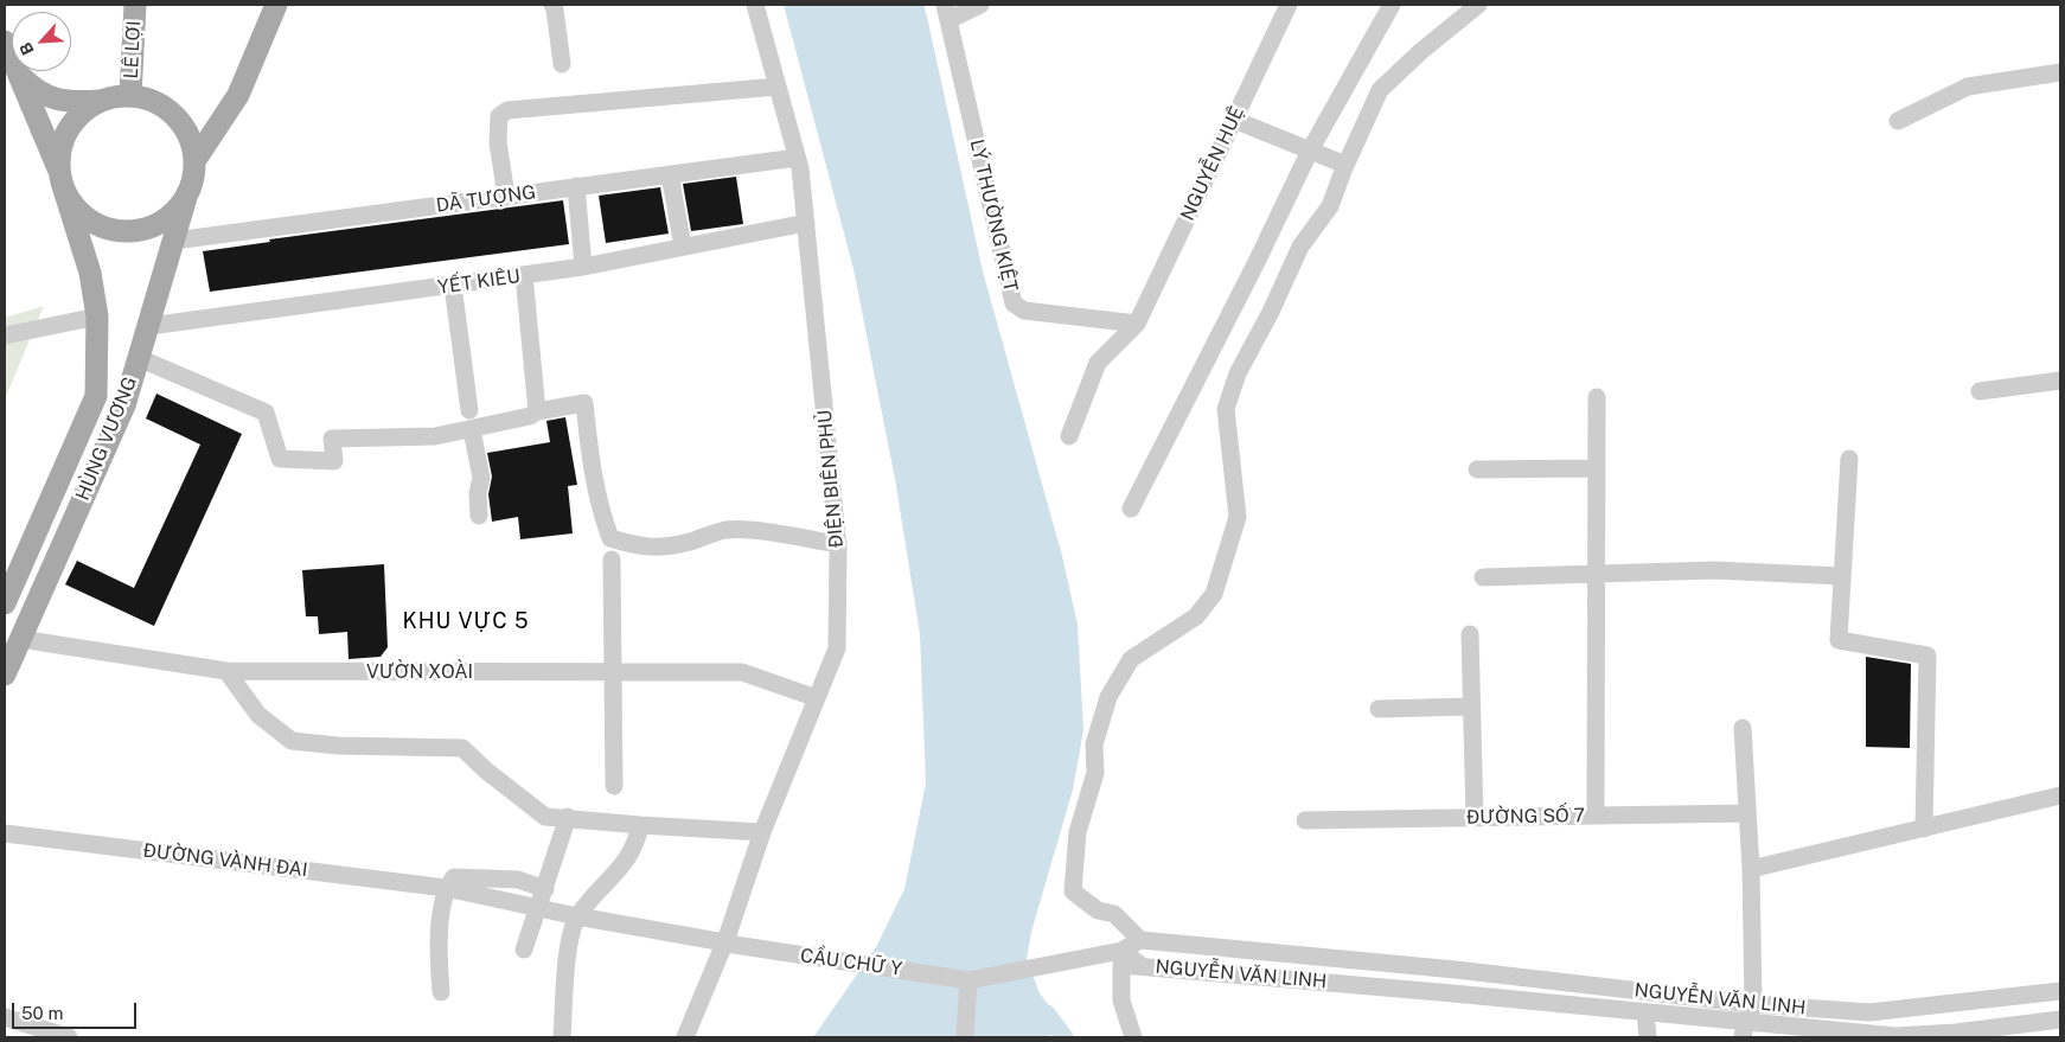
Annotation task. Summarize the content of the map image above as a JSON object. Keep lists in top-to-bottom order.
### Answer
{
  "streets": {
    "main road": ["LÊ LỢI", "HÙNG VƯƠNG"],
    "street": [
      "NGUYỄN HUỆ",
      "DÃ TƯỢNG",
      "LÝ THƯỜNG KIỆT",
      "YẾT KIÊU",
      "ĐIỆN BIÊN PHỦ",
      "VƯỜN XOÀI",
      "ĐƯỜNG SỐ 7",
      "ĐƯỜNG VÀNH ĐAI",
      "CẦU CHỮ Y",
      "NGUYỄN VĂN LINH"
    ]
  },
  "crossings": [
    ["LÊ LỢI", "HÙNG VƯƠNG"],
    ["NGUYỄN HUỆ", "LÝ THƯỜNG KIỆT"],
    ["DÃ TƯỢNG", "HÙNG VƯƠNG"],
    ["DÃ TƯỢNG", "ĐIỆN BIÊN PHỦ"],
    ["YẾT KIÊU", "HÙNG VƯƠNG"],
    ["YẾT KIÊU", "ĐIỆN BIÊN PHỦ"],
    ["HÙNG VƯƠNG", "VƯỜN XOÀI"],
    ["ĐIỆN BIÊN PHỦ", "VƯỜN XOÀI"],
    ["ĐIỆN BIÊN PHỦ", "CẦU CHỮ Y"],
    ["ĐƯỜNG VÀNH ĐAI", "CẦU CHỮ Y"],
    ["CẦU CHỮ Y", "NGUYỄN VĂN LINH"]
  ],
  "districts": ["KHU VỰC 5"],
  "scale_bar": "50 m",
  "north": "bottom left"
}
